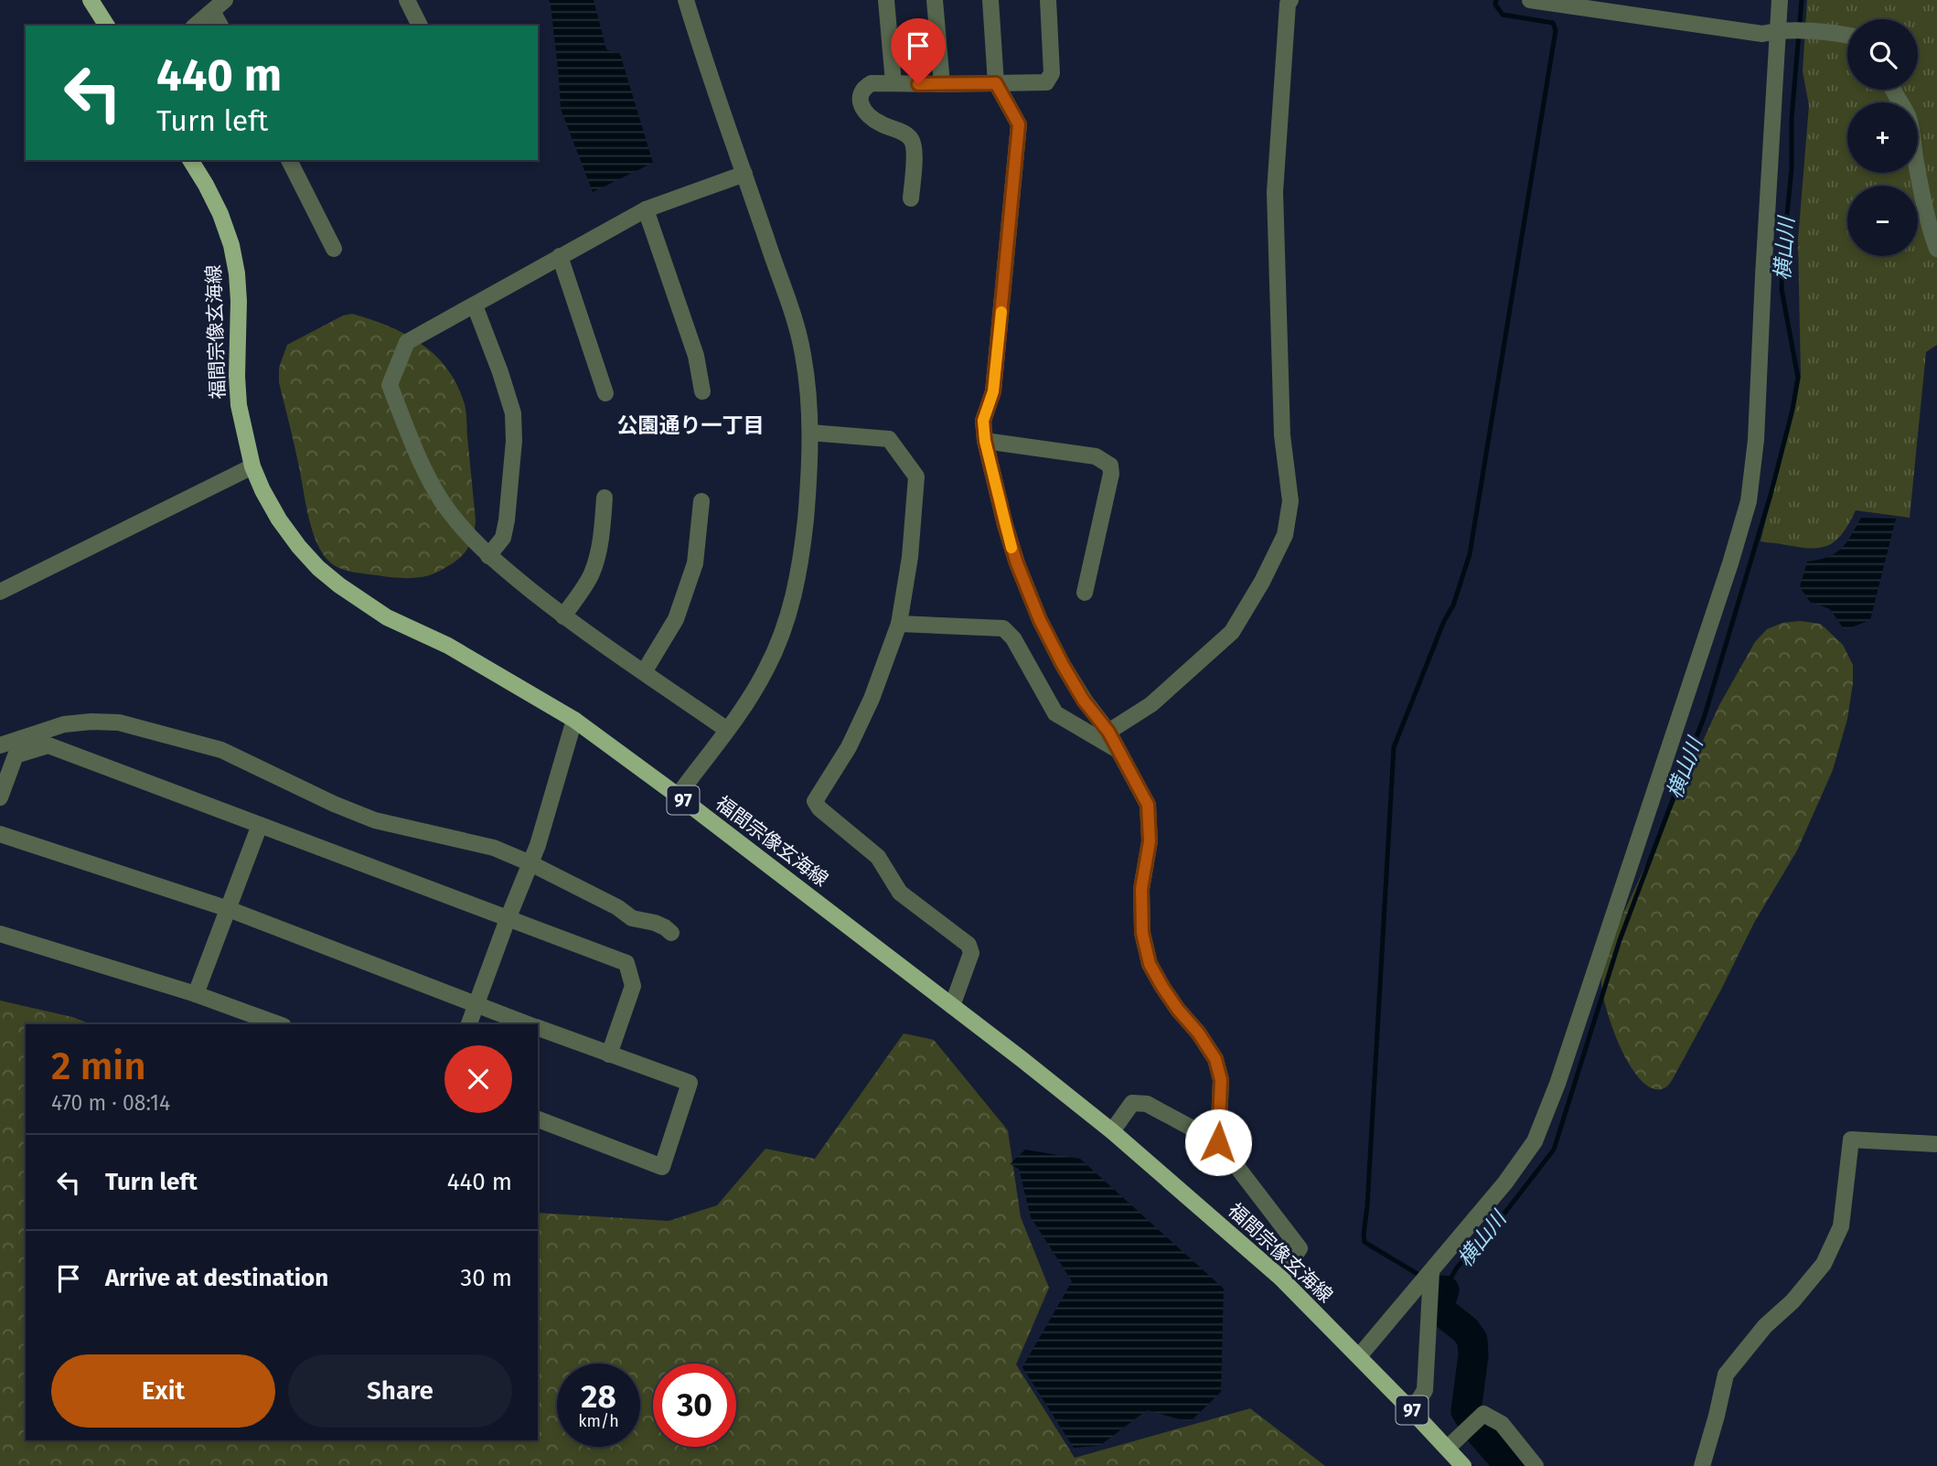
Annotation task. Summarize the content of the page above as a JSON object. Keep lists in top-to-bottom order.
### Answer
{
  "streets": {
    "main road": ["福間宗像玄海線", "97"]
  },
  "districts": ["公園通り一丁目"],
  "water": ["横山川"],
  "page": {
    "map_buttons": ["+", "−"],
    "turn": ["440 m", "Turn left"],
    "heading": ["2 min", "470 m · 08:14"],
    "list": [
      {
        "name": "Turn left",
        "value": "440 m"
      },
      {
        "name": "Arrive at destination",
        "value": "30 m"
      }
    ],
    "buttons": ["Exit", "Share"],
    "speed": "28 km/h",
    "limit": "30"
  }
}
